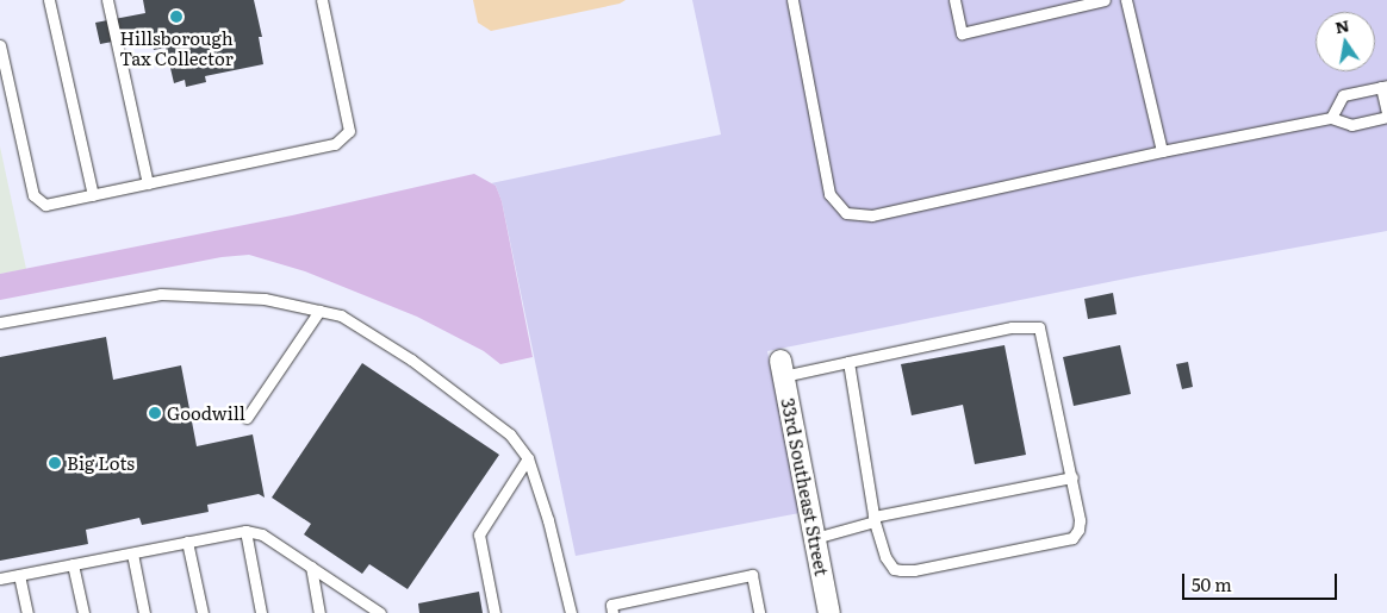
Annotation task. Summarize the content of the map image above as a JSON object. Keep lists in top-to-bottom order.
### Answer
{
  "streets": {
    "street": ["33rd Southeast Street"]
  },
  "places": ["Hillsborough Tax Collector", "Goodwill", "Big Lots"],
  "scale_bar": "50 m",
  "north": "top"
}
